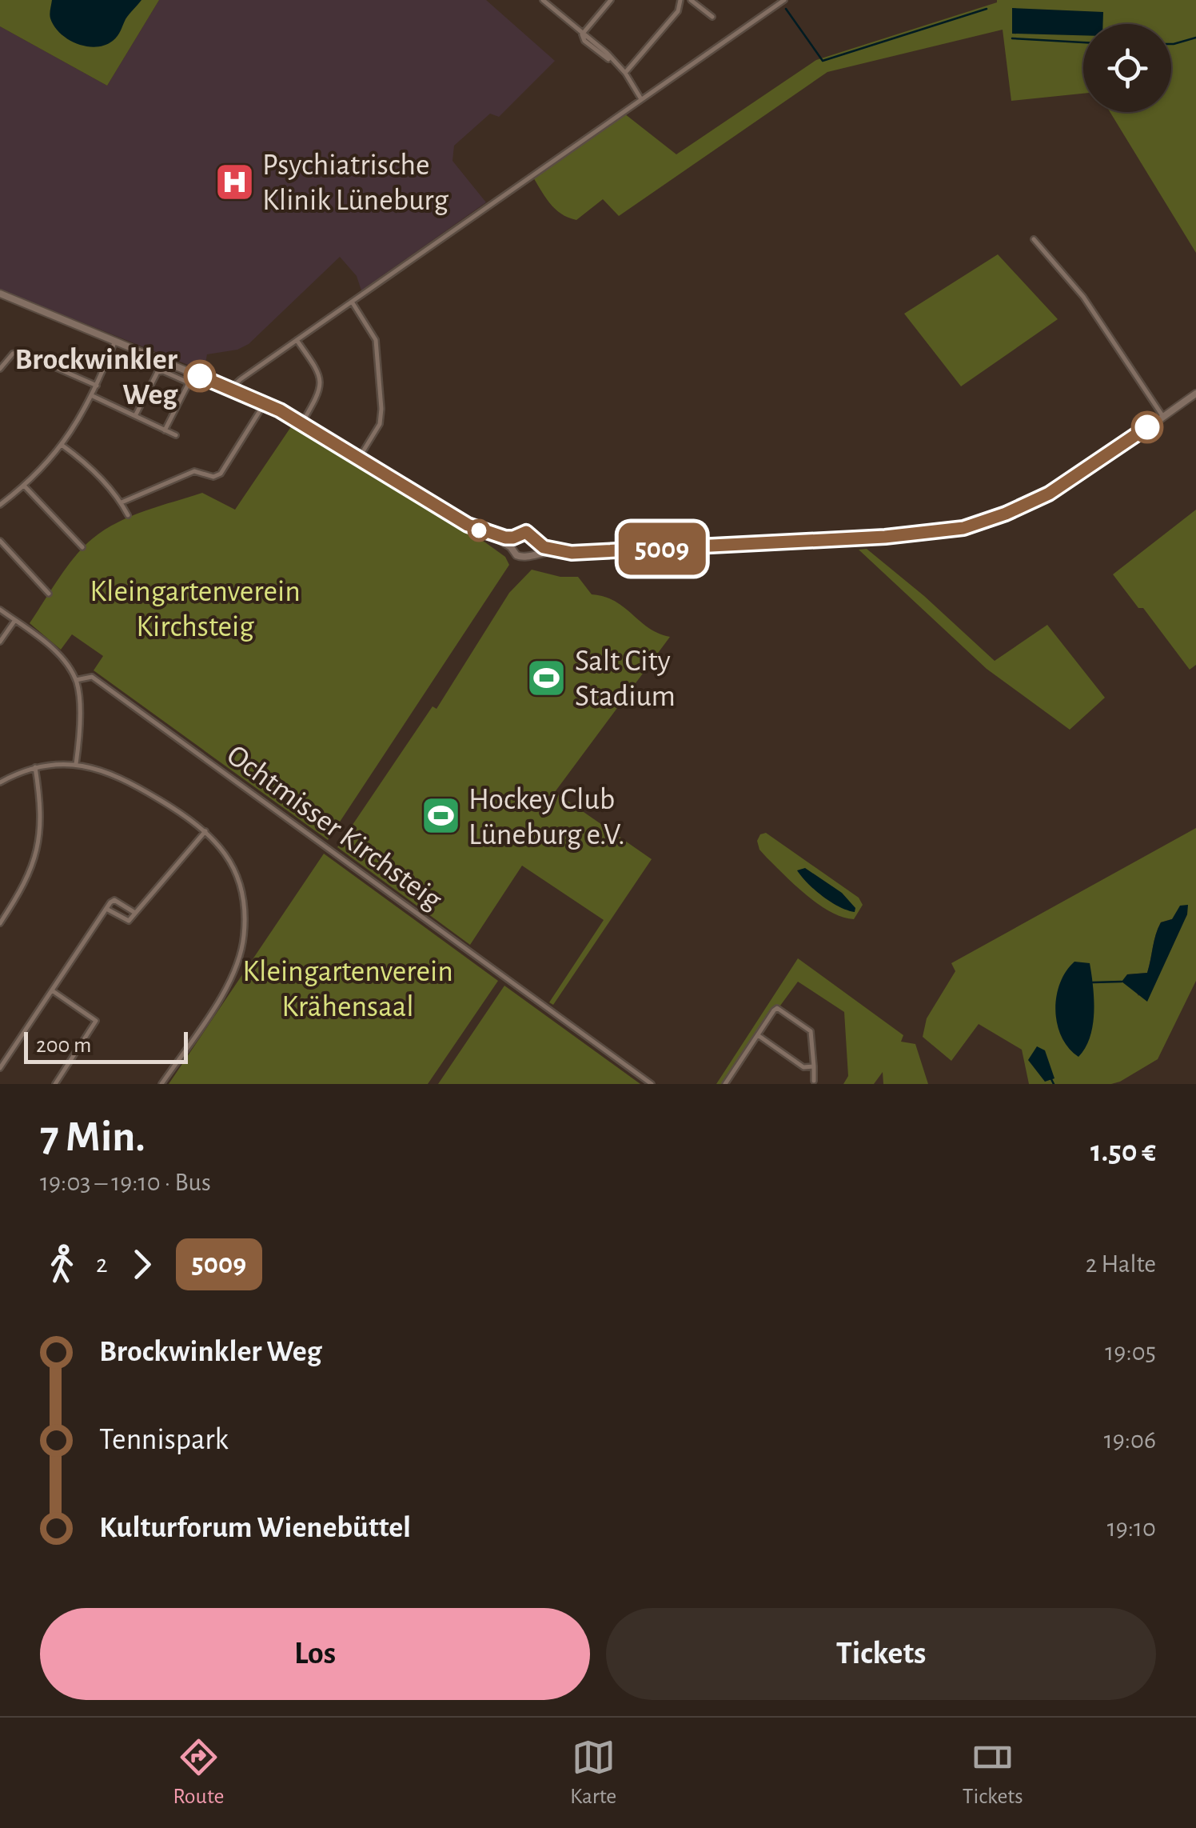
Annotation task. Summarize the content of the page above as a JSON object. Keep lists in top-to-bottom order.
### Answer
{
  "streets": {
    "street": ["Ochtmisser Kirchsteig"]
  },
  "parks": ["Kleingartenverein Kirchsteig", "Kleingartenverein Krähensaal"],
  "places": {
    "hospital": ["Psychiatrische Klinik Lüneburg"],
    "other": ["Brockwinkler Weg"],
    "sports": ["Salt City Stadium", "Hockey Club Lüneburg e.V."]
  },
  "lines": ["bus line 5009"],
  "scale_bar": "200 m",
  "page": {
    "on_map": "5009",
    "scale": "200 m",
    "heading": ["7 Min.", "19:03 – 19:10 · Bus", "1.50 €"],
    "legs": ["2", "5009", "2 Halte"],
    "list": [
      {
        "name": "Brockwinkler Weg",
        "value": "19:05"
      },
      {
        "name": "Tennispark",
        "value": "19:06"
      },
      {
        "name": "Kulturforum Wienebüttel",
        "value": "19:10"
      }
    ],
    "buttons": ["Los", "Tickets"],
    "tabs": ["Route", "Karte", "Tickets"]
  }
}
